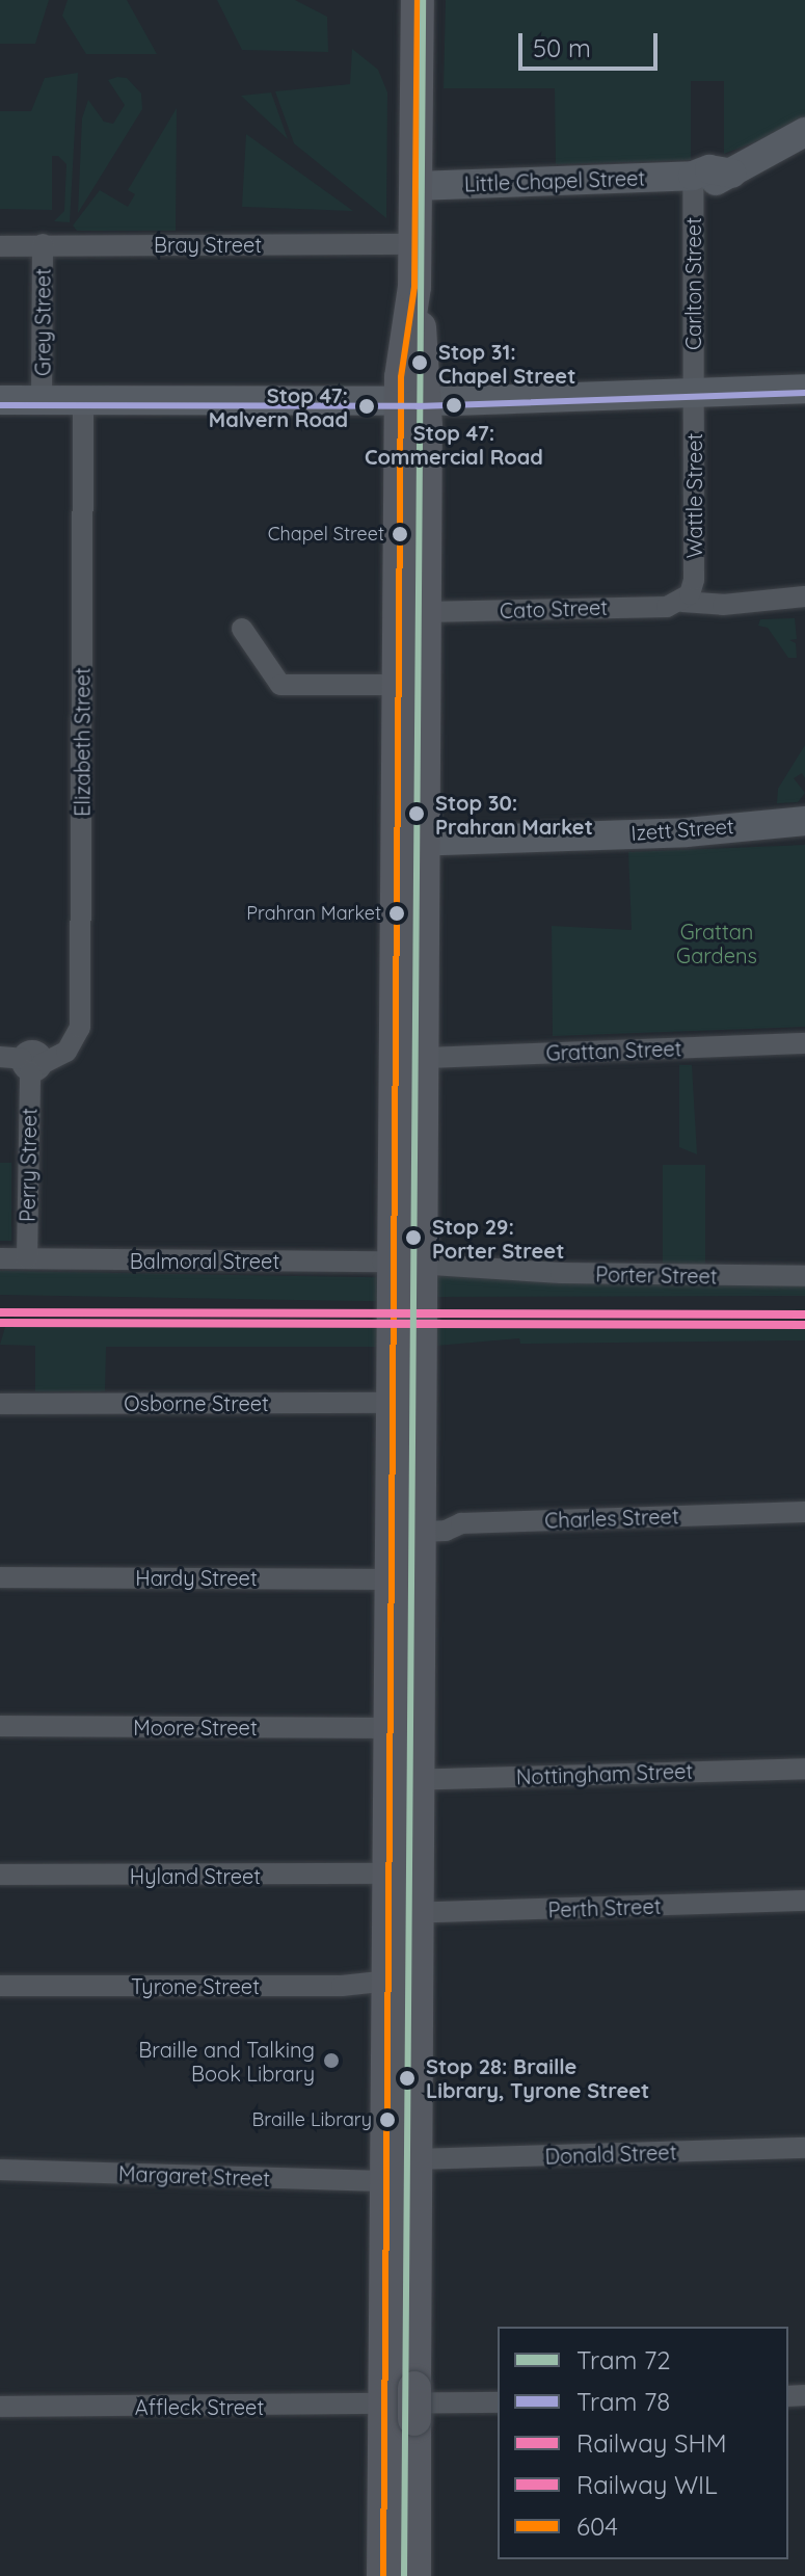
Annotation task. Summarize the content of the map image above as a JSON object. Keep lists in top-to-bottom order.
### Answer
{
  "streets": {
    "street": [
      "Little Chapel Street",
      "Bray Street",
      "Carlton Street",
      "Grey Street",
      "Wattle Street",
      "Cato Street",
      "Elizabeth Street",
      "Izett Street",
      "Grattan Street",
      "Perry Street",
      "Balmoral Street",
      "Porter Street",
      "Osborne Street",
      "Charles Street",
      "Hardy Street",
      "Moore Street",
      "Nottingham Street",
      "Hyland Street",
      "Perth Street",
      "Tyrone Street",
      "Donald Street",
      "Margaret Street",
      "Affleck Street"
    ]
  },
  "crossings": [
    ["Little Chapel Street", "Carlton Street"],
    ["Bray Street", "Grey Street"],
    ["Carlton Street", "Wattle Street"],
    ["Wattle Street", "Cato Street"],
    ["Elizabeth Street", "Perry Street"],
    ["Perry Street", "Balmoral Street"],
    ["Balmoral Street", "Porter Street"]
  ],
  "parks": ["Grattan Gardens"],
  "places": [
    "Stop 31: Chapel Street",
    "Stop 47: Commercial Road",
    "Stop 47: Malvern Road",
    "Chapel Street",
    "Stop 30: Prahran Market",
    "Prahran Market",
    "Stop 29: Porter Street",
    "Braille and Talking Book Library",
    "Stop 28: Braille Library, Tyrone Street",
    "Braille Library"
  ],
  "lines": [
    "tram line 72",
    "transit line 604",
    "tram line 78",
    "rail line SHM",
    "rail line WIL"
  ],
  "legend": [
    "Tram 72",
    "Tram 78",
    "Railway SHM",
    "Railway WIL",
    "604"
  ],
  "scale_bar": "50 m"
}
